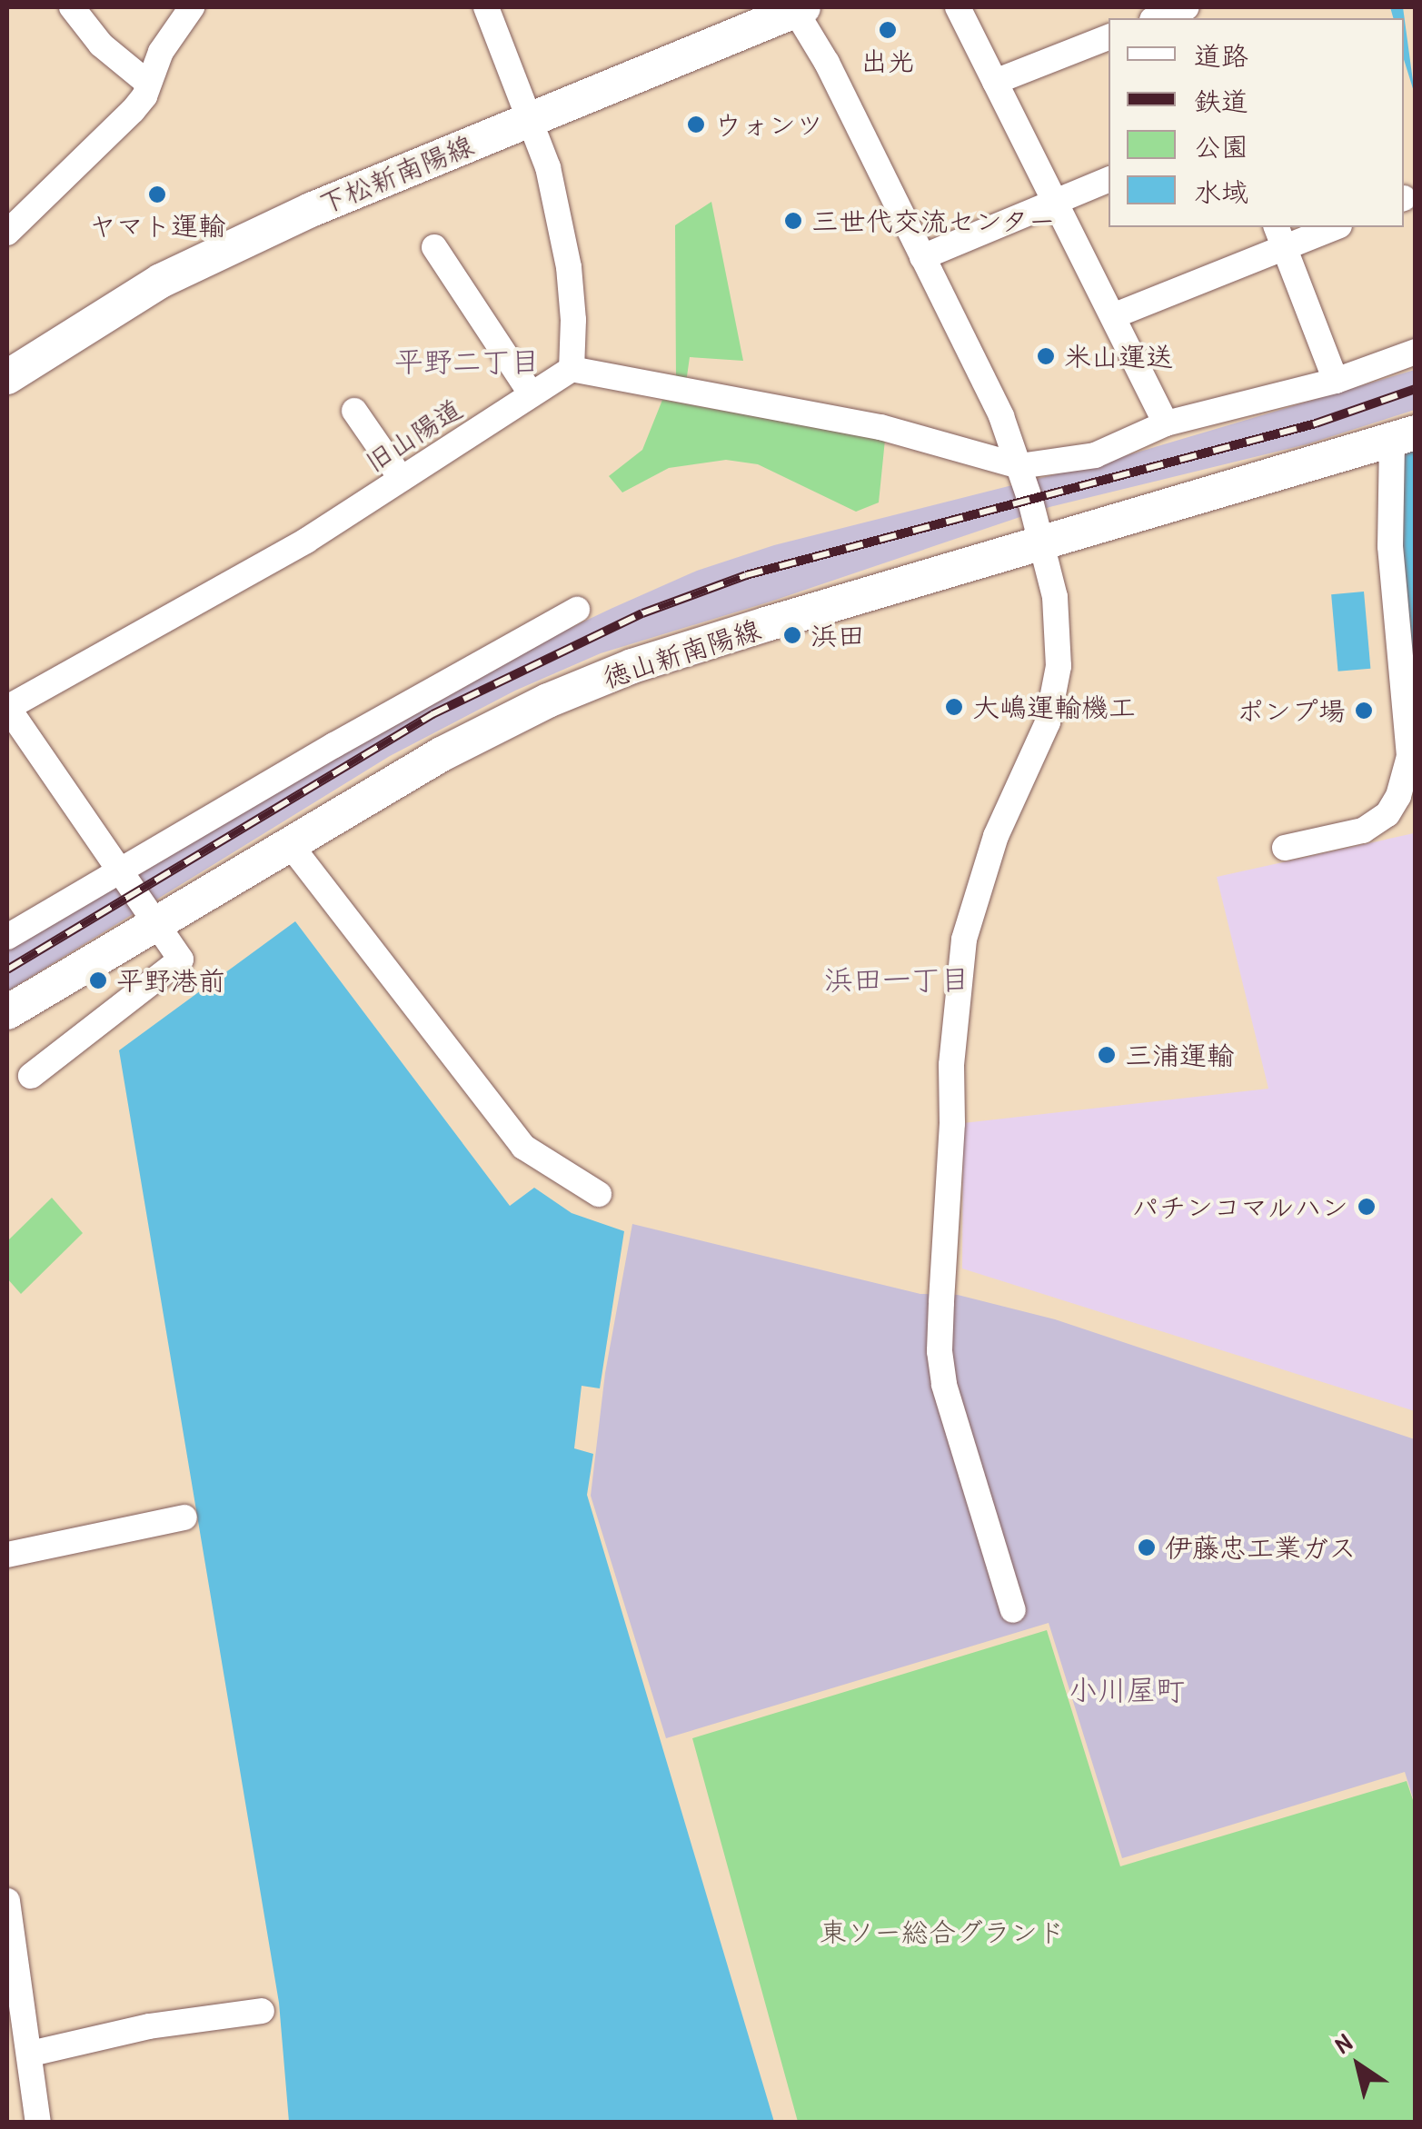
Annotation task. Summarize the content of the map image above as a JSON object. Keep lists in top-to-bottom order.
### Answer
{
  "streets": {
    "main road": ["下松新南陽線", "徳山新南陽線"],
    "street": ["旧山陽道"]
  },
  "districts": ["平野二丁目", "浜田一丁目", "小川屋町"],
  "parks": ["東ソー総合グランド"],
  "places": [
    "出光",
    "ウォンツ",
    "ヤマト運輸",
    "三世代交流センター",
    "米山運送",
    "浜田",
    "大嶋運輸機工",
    "ポンプ場",
    "平野港前",
    "三浦運輸",
    "パチンコマルハン",
    "伊藤忠工業ガス"
  ],
  "legend": [
    "道路",
    "鉄道",
    "公園",
    "水域"
  ],
  "north": "top left"
}
